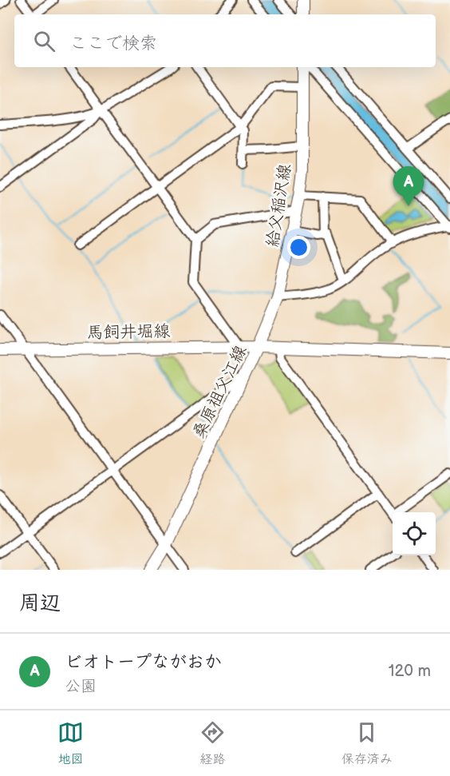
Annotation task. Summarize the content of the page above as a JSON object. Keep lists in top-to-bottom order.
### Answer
{
  "streets": {
    "main road": ["給父稲沢線", "馬飼井堀線", "桑原祖父江線"]
  },
  "crossings": [
    ["給父稲沢線", "馬飼井堀線"],
    ["給父稲沢線", "桑原祖父江線"],
    ["馬飼井堀線", "桑原祖父江線"]
  ],
  "page": {
    "search": "ここで検索",
    "pins": "A",
    "heading": "周辺",
    "list": [
      {
        "mark": "A",
        "name": "ビオトープながおか",
        "note": "公園",
        "value": "120 m"
      }
    ],
    "nav": ["地図", "経路", "保存済み"]
  }
}
